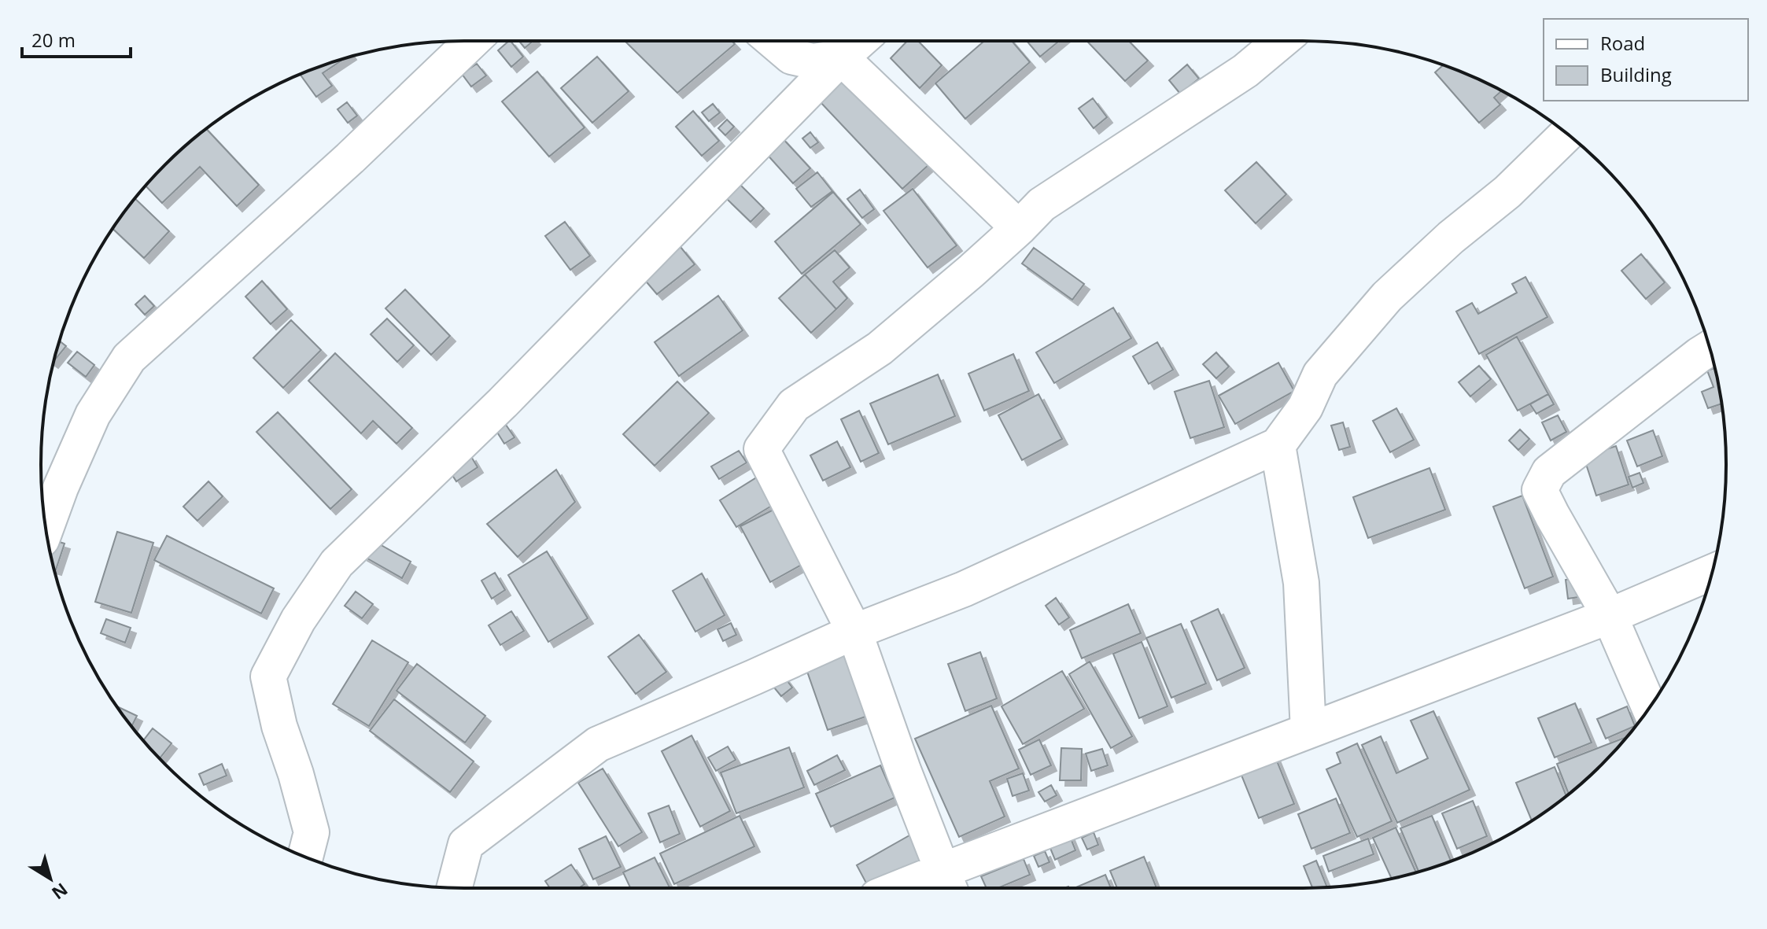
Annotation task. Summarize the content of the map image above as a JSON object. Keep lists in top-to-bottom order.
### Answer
{
  "legend": ["Road", "Building"],
  "scale_bar": "20 m",
  "north": "bottom right"
}
